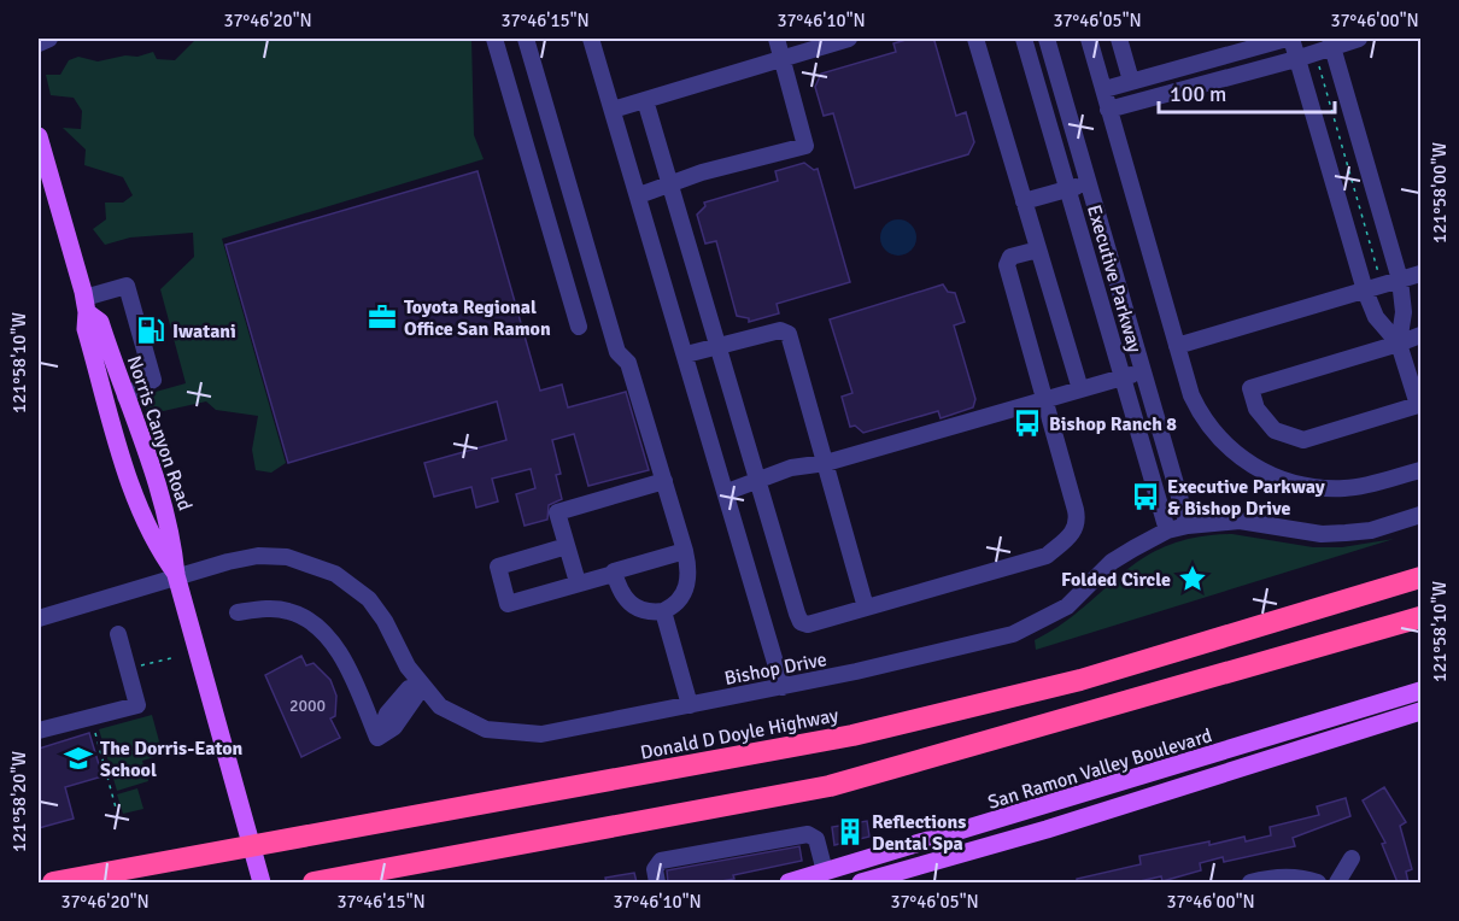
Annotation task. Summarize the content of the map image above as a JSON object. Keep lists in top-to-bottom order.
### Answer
{
  "streets": {
    "highway": ["Donald D Doyle Highway"],
    "main road": ["Norris Canyon Road", "San Ramon Valley Boulevard"],
    "street": ["Executive Parkway", "Bishop Drive"]
  },
  "crossings": [
    ["Executive Parkway", "Bishop Drive"],
    ["Norris Canyon Road", "Bishop Drive"]
  ],
  "places": {
    "office": ["Toyota Regional Office San Ramon"],
    "fuel station": ["Iwatani"],
    "bus stop": ["Bishop Ranch 8", "Executive Parkway & Bishop Drive"],
    "place": ["Folded Circle"],
    "school or university": ["The Dorris-Eaton School"],
    "building": ["Reflections Dental Spa"]
  },
  "house_numbers": ["2000"],
  "scale_bar": "100 m",
  "coordinates": [
    "37°46'20\"N",
    "37°46'15\"N",
    "37°46'10\"N",
    "37°46'05\"N",
    "37°46'00\"N",
    "121°58'00\"W",
    "121°58'10\"W",
    "121°58'20\"W"
  ]
}
